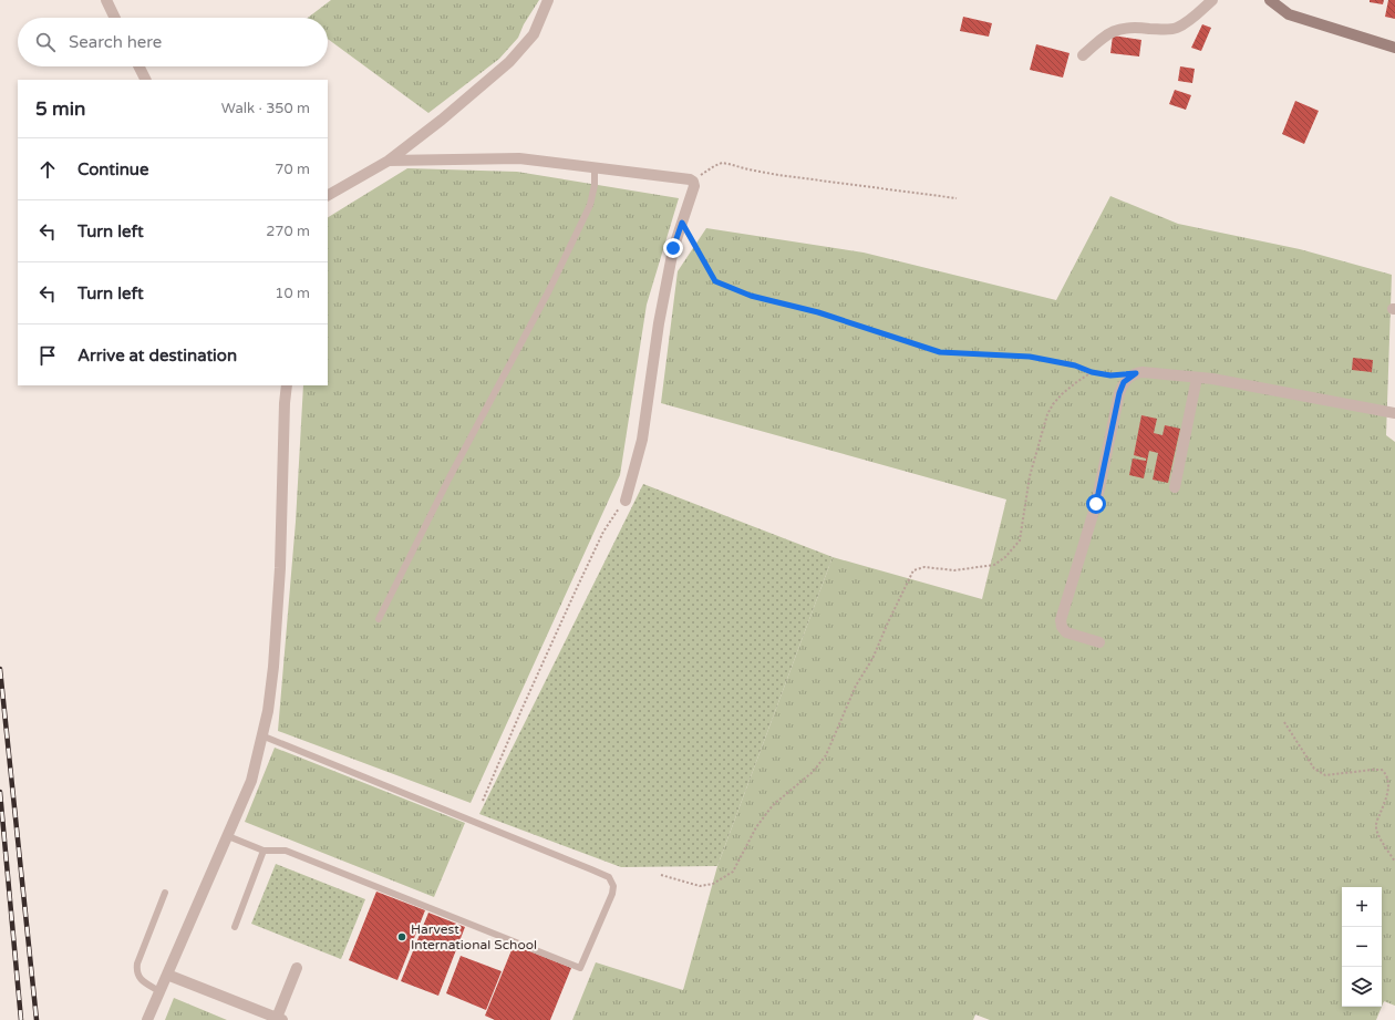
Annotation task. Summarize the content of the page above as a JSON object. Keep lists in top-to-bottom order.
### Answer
{
  "places": ["Harvest International School"],
  "page": {
    "search": "Search here",
    "heading": ["5 min", "Walk · 350 m"],
    "list": [
      ["Continue", "70 m"],
      ["Turn left", "270 m"],
      ["Turn left", "10 m"],
      "Arrive at destination"
    ],
    "map_buttons": ["+", "−"]
  }
}
